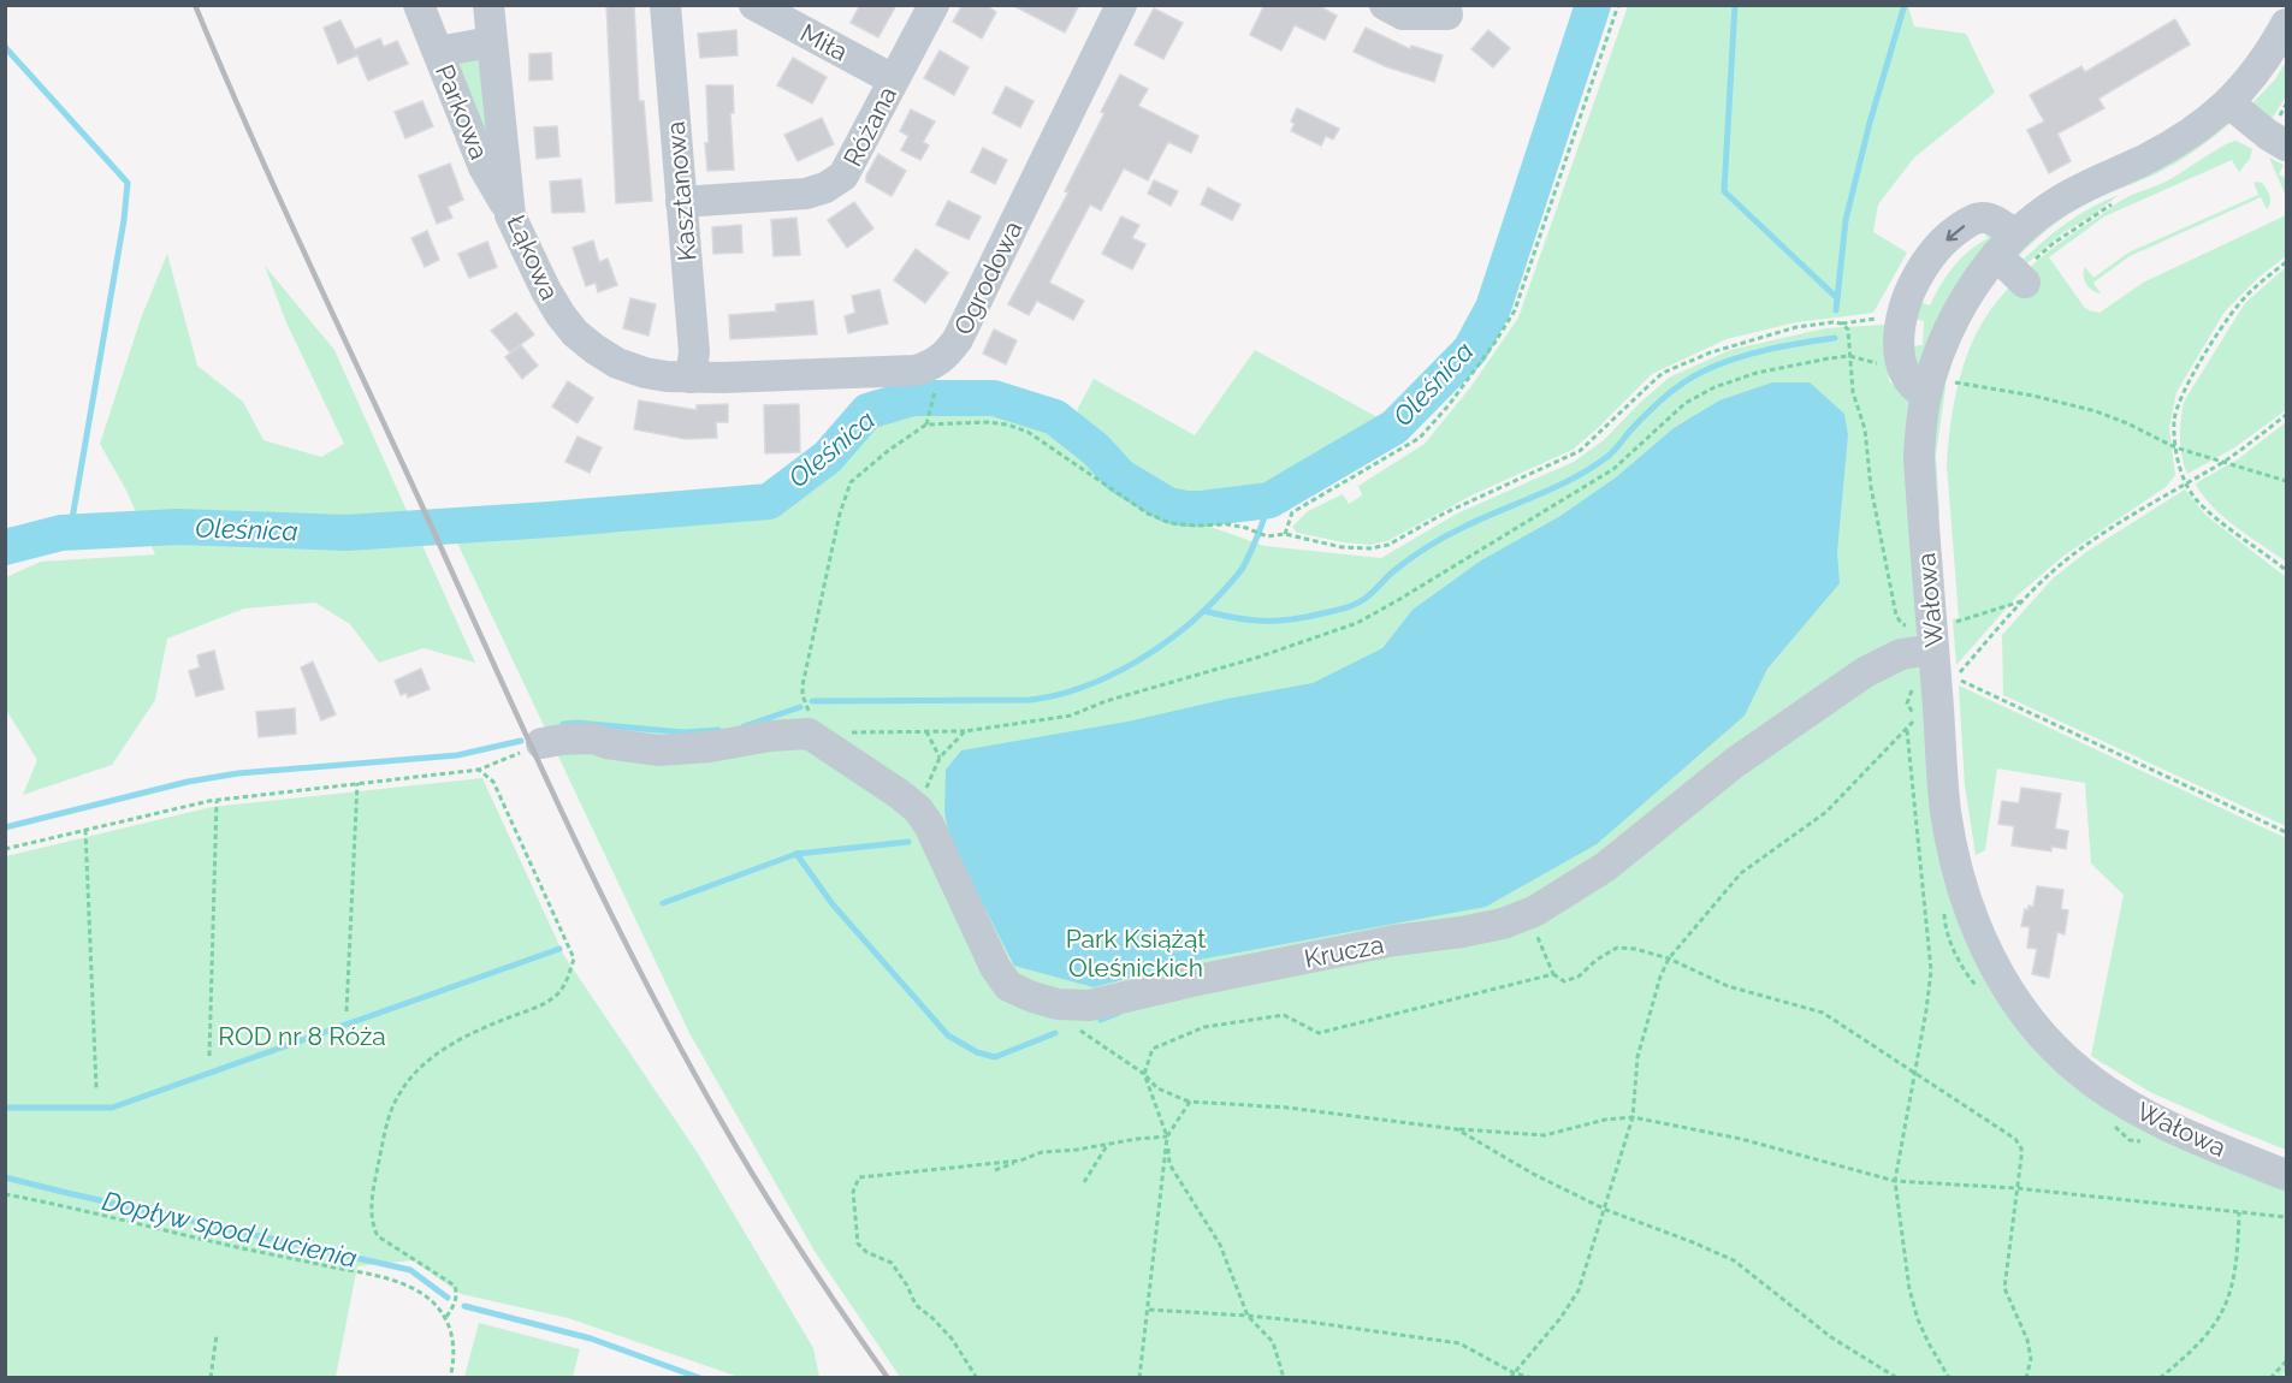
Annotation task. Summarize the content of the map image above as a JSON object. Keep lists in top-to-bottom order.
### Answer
{
  "streets": {
    "street": [
      "Miła",
      "Parkowa",
      "Różana",
      "Kasztanowa",
      "Łąkowa",
      "Ogrodowa",
      "Wałowa",
      "Krucza"
    ]
  },
  "crossings": [
    ["Miła", "Różana"],
    ["Parkowa", "Łąkowa"],
    ["Różana", "Kasztanowa"],
    ["Kasztanowa", "Łąkowa"],
    ["Kasztanowa", "Ogrodowa"],
    ["Łąkowa", "Ogrodowa"],
    ["Wałowa", "Krucza"]
  ],
  "water": ["Oleśnica", "Dopływ spod Lucienia"],
  "parks": ["Park Książąt Oleśnickich", "ROD nr 8 Róża"]
}
